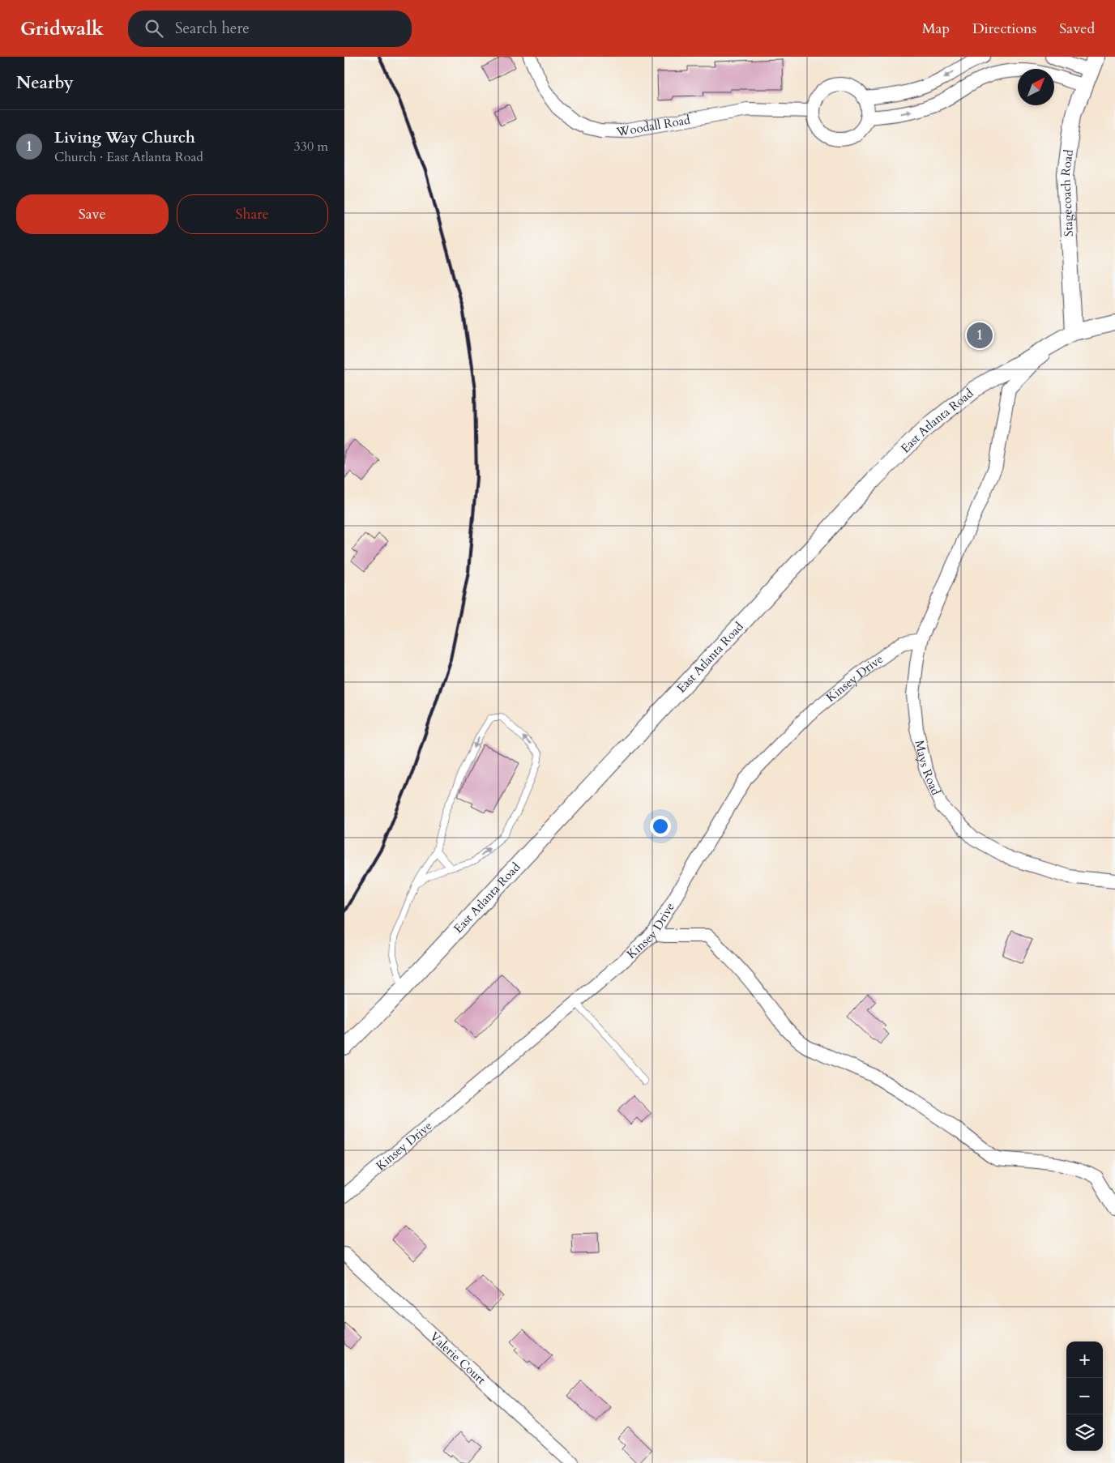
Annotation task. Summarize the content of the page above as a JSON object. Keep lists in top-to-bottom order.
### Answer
{
  "streets": {
    "street": [
      "Woodall Road",
      "Stagecoach Road",
      "East Atlanta Road",
      "Kinsey Drive",
      "Mays Road",
      "Valerie Court"
    ]
  },
  "crossings": [
    ["Stagecoach Road", "East Atlanta Road"],
    ["Stagecoach Road", "Mays Road"],
    ["East Atlanta Road", "Mays Road"],
    ["Kinsey Drive", "Mays Road"]
  ],
  "north": "top right",
  "page": {
    "header": "Gridwalk",
    "search": "Search here",
    "nav": ["Map", "Directions", "Saved"],
    "heading": "Nearby",
    "list": [
      {
        "mark": "1",
        "name": "Living Way Church",
        "note": "Church · East Atlanta Road",
        "value": "330 m"
      }
    ],
    "buttons": ["Save", "Share"],
    "pins": "1",
    "map_buttons": ["+", "−"]
  }
}
